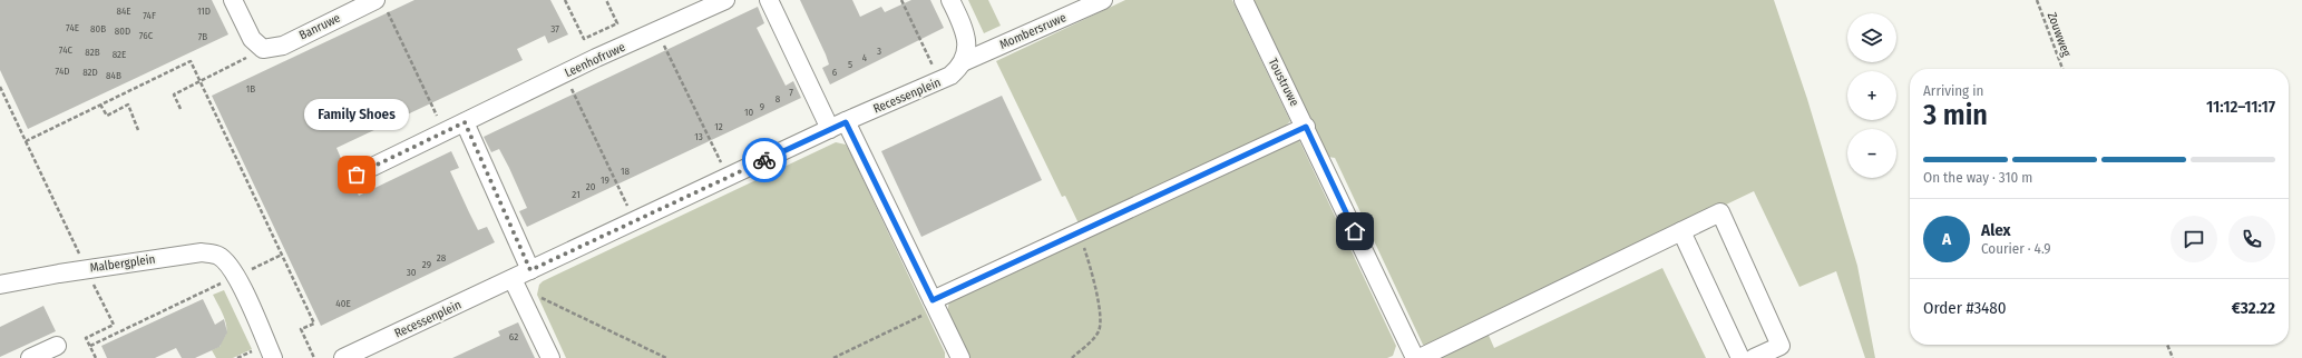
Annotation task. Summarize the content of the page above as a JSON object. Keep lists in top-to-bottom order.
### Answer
{
  "streets": {
    "street": [
      "Banruwe",
      "Mombersruwe",
      "Leenhofruwe",
      "Toustruwe",
      "Recessenplein",
      "Malbergplein"
    ],
    "path": ["Zouwweg"]
  },
  "crossings": [
    ["Mombersruwe", "Recessenplein"]
  ],
  "places": ["Family Shoes"],
  "house_numbers": [
    "84E",
    "11D",
    "74F",
    "74E",
    "80B",
    "37",
    "80D",
    "76C",
    "7B",
    "74C",
    "3",
    "82B",
    "82E",
    "4",
    "5",
    "74D",
    "82D",
    "6",
    "84B",
    "1B",
    "7",
    "8",
    "9",
    "10",
    "12",
    "13",
    "18",
    "19",
    "20",
    "21",
    "28",
    "29",
    "30",
    "40E",
    "62"
  ],
  "page": {
    "map_buttons": ["+", "−"],
    "heading": ["3 min", "Arriving in", "11:12–11:17"],
    "panel": [
      "Alex",
      "Courier · 4.9",
      "Order #3480",
      "€32.22"
    ],
    "bubble": "Family Shoes",
    "bar": "On the way · 310 m",
    "round": "A"
  }
}
